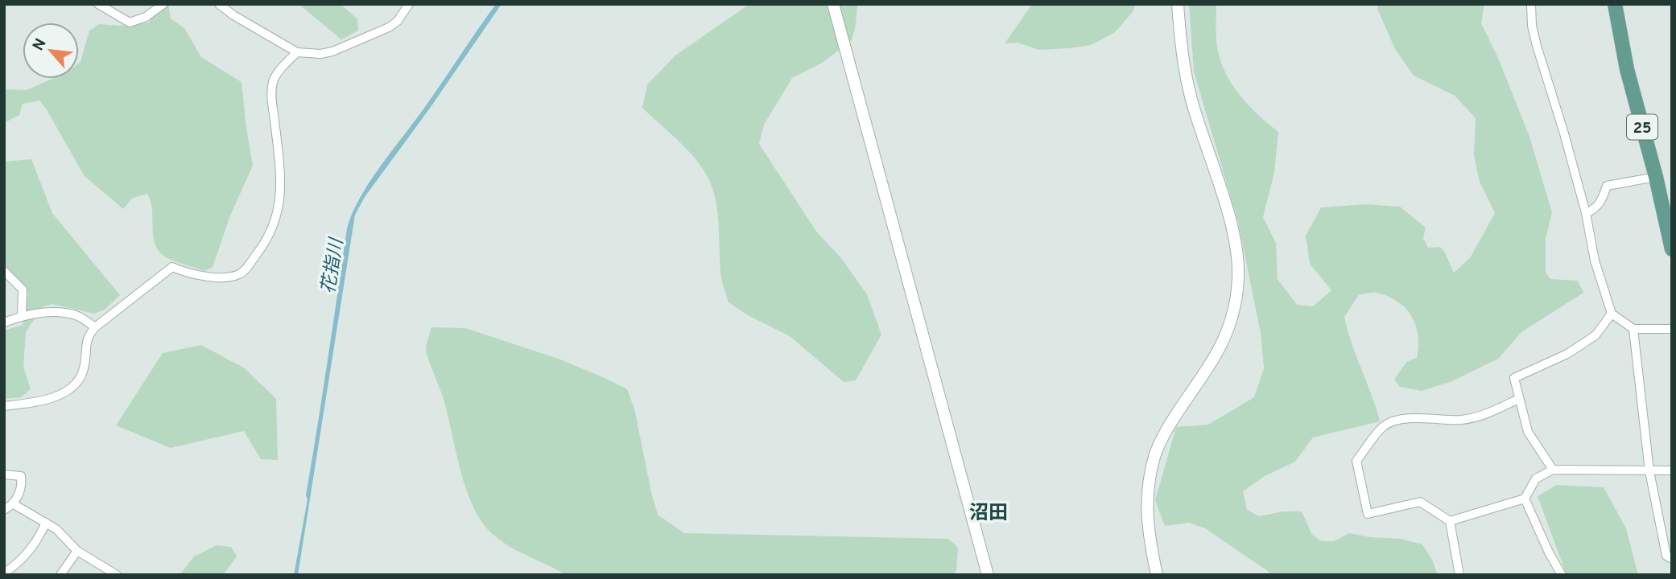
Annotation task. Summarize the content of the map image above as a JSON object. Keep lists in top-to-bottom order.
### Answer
{
  "streets": {
    "main road": ["25"]
  },
  "districts": ["沼田"],
  "water": ["花指川"],
  "north": "top left"
}
